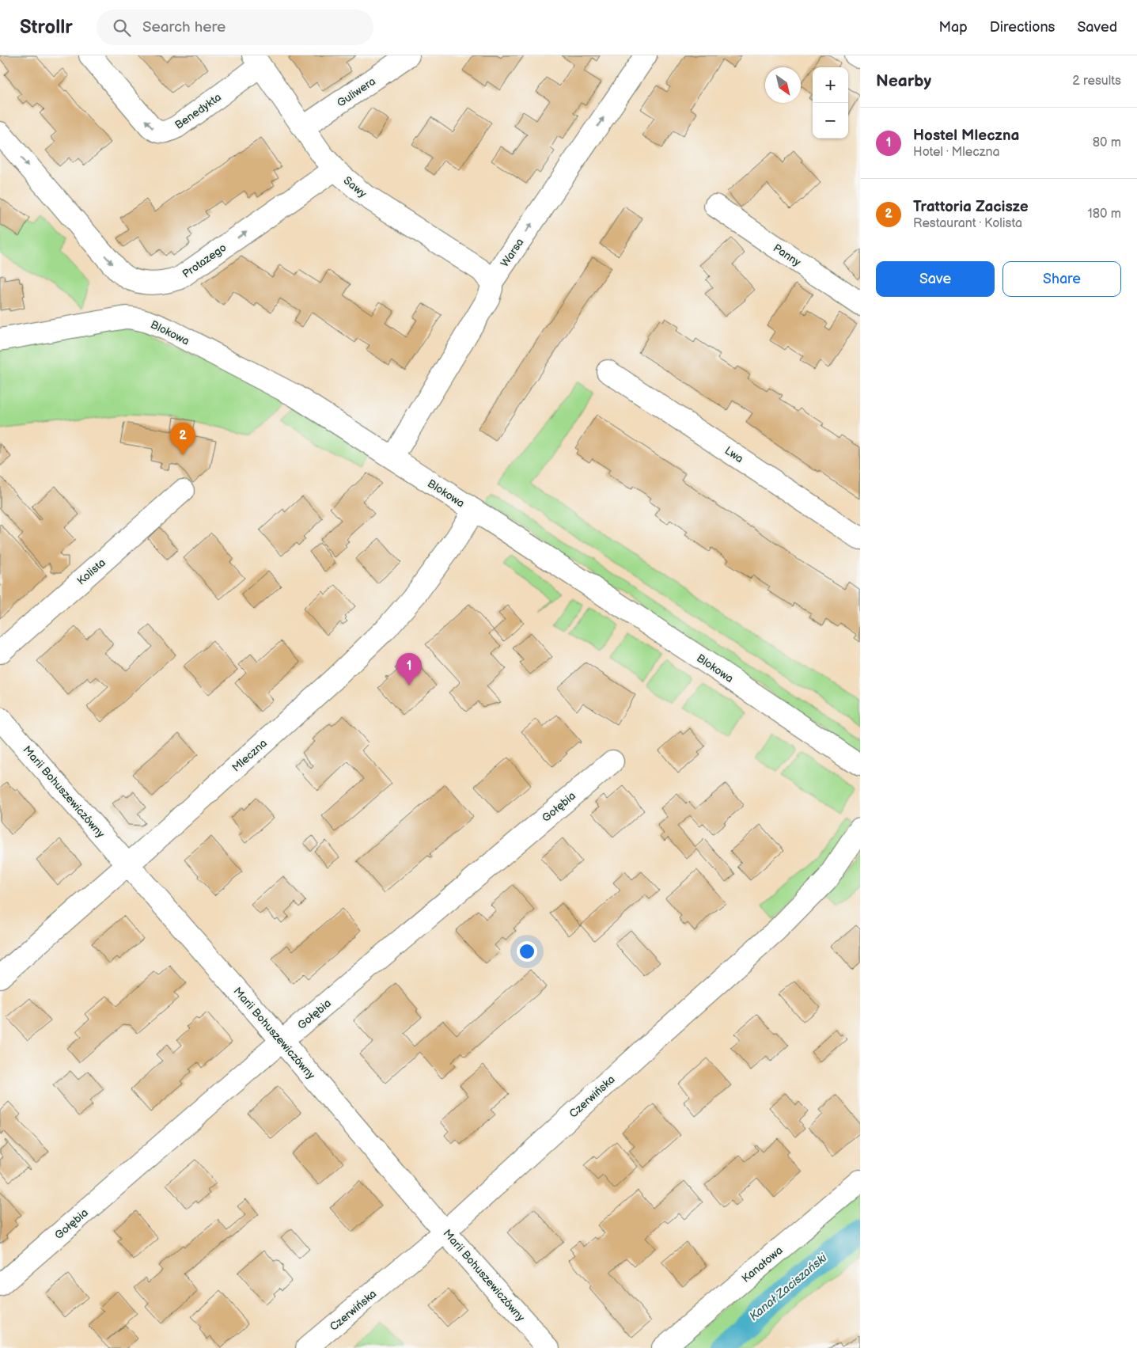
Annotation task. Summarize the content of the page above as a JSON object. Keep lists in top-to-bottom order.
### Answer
{
  "streets": {
    "street": [
      "Guliwera",
      "Benedykta",
      "Sawy",
      "Warsa",
      "Panny",
      "Protazego",
      "Blokowa",
      "Lwa",
      "Kolista",
      "Mleczna",
      "Marii Bohuszewiczówny",
      "Gołębia",
      "Czerwińska",
      "Kanałowa"
    ]
  },
  "crossings": [
    ["Guliwera", "Sawy"],
    ["Benedykta", "Sawy"],
    ["Sawy", "Warsa"],
    ["Sawy", "Protazego"],
    ["Warsa", "Blokowa"],
    ["Blokowa", "Mleczna"],
    ["Mleczna", "Marii Bohuszewiczówny"],
    ["Marii Bohuszewiczówny", "Gołębia"],
    ["Marii Bohuszewiczówny", "Czerwińska"]
  ],
  "one_way": ["Warsa"],
  "water": ["Kanał Zaciszański"],
  "north": "bottom right",
  "page": {
    "header": "Strollr",
    "search": "Search here",
    "nav": ["Map", "Directions", "Saved"],
    "heading": ["Nearby", "2 results"],
    "map_buttons": ["+", "−"],
    "list": [
      {
        "mark": "1",
        "name": "Hostel Mleczna",
        "note": "Hotel · Mleczna",
        "value": "80 m"
      },
      {
        "mark": "2",
        "name": "Trattoria Zacisze",
        "note": "Restaurant · Kolista",
        "value": "180 m"
      }
    ],
    "buttons": ["Save", "Share"],
    "pins": ["2", "1"]
  }
}
